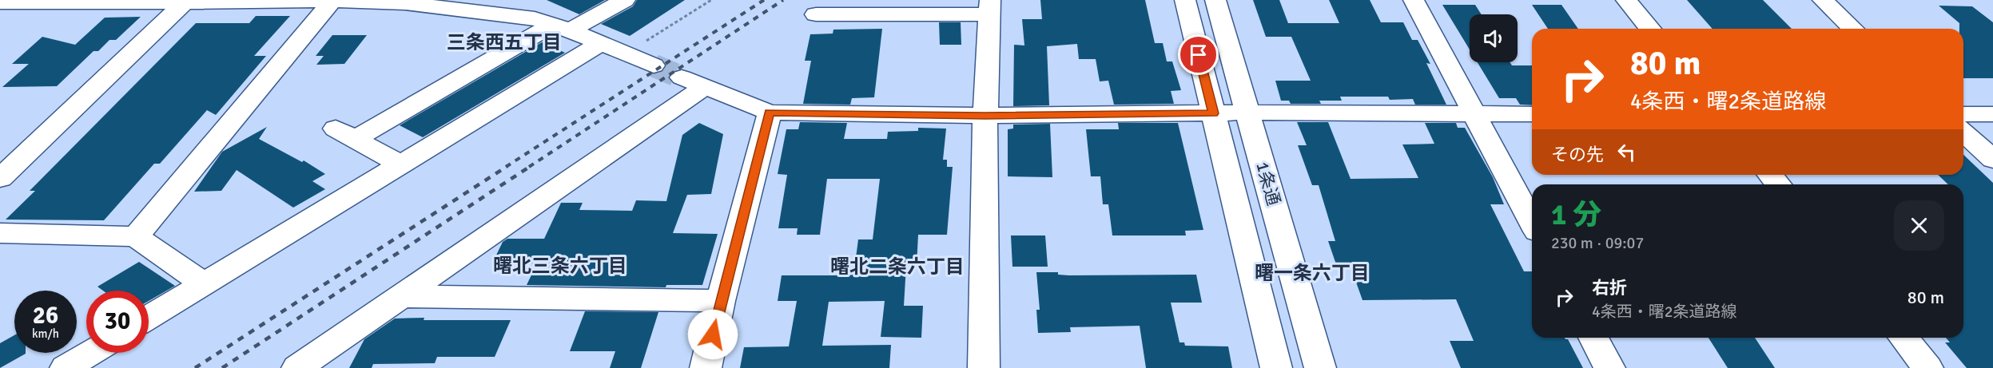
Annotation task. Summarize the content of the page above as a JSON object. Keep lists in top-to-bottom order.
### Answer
{
  "streets": {
    "street": ["1条通"]
  },
  "districts": [
    "三条西五丁目",
    "曙北三条六丁目",
    "曙北二条六丁目",
    "曙一条六丁目"
  ],
  "page": {
    "turn": ["80 m", "4条西・曙2条道路線"],
    "then": "その先",
    "heading": ["1 分", "230 m · 09:07"],
    "list": [
      {
        "name": "右折",
        "note": "4条西・曙2条道路線",
        "value": "80 m"
      }
    ],
    "speed": "26 km/h",
    "limit": "30"
  }
}
